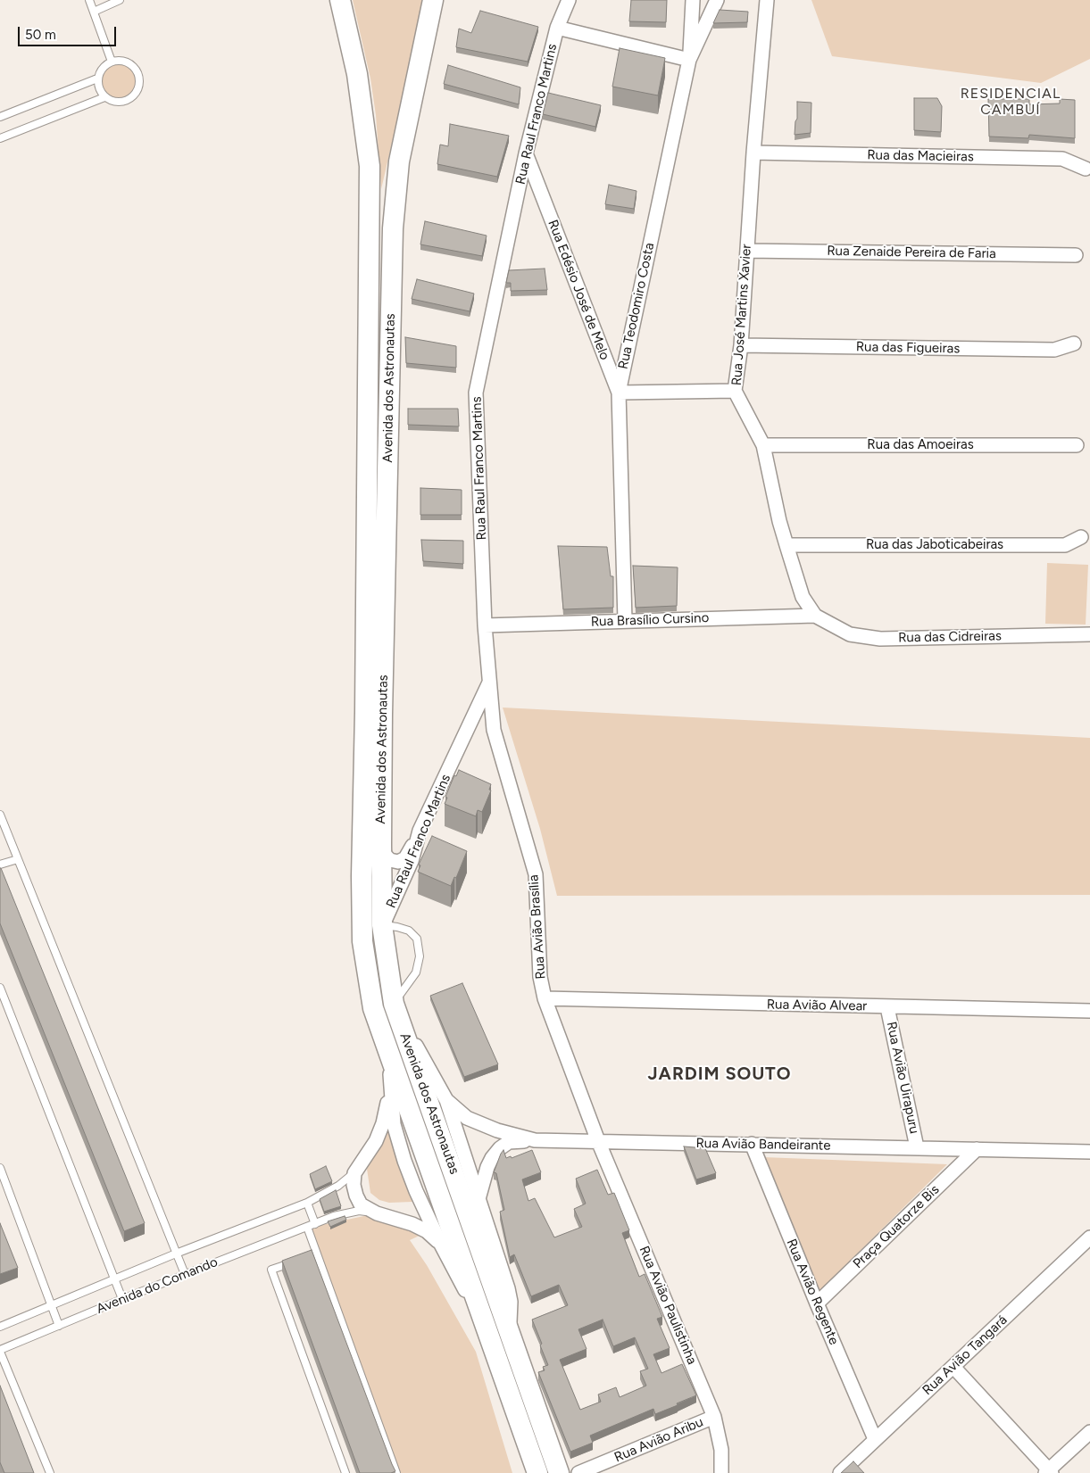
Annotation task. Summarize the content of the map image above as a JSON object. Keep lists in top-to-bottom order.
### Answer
{
  "streets": {
    "main road": ["Avenida dos Astronautas"],
    "street": [
      "Rua Raul Franco Martins",
      "Rua das Macieiras",
      "Rua Zenaide Pereira de Faria",
      "Rua Edésio José de Melo",
      "Rua Teodomiro Costa",
      "Rua José Martins Xavier",
      "Rua das Figueiras",
      "Rua das Amoeiras",
      "Rua das Jaboticabeiras",
      "Rua Brasílio Cursino",
      "Rua das Cidreiras",
      "Rua Avião Brasília",
      "Rua Avião Alvear",
      "Rua Avião Uirapuru",
      "Rua Avião Bandeirante",
      "Praça Quatorze Bis",
      "Rua Avião Regente",
      "Rua Avião Paulistinha",
      "Rua Avião Tangará",
      "Rua Avião Aribu"
    ],
    "lane": ["Avenida do Comando"]
  },
  "crossings": [
    ["Rua Raul Franco Martins", "Rua Edésio José de Melo"],
    ["Rua Raul Franco Martins", "Avenida dos Astronautas"],
    ["Rua Raul Franco Martins", "Rua Brasílio Cursino"],
    ["Rua Raul Franco Martins", "Rua Avião Brasília"],
    ["Rua das Macieiras", "Rua José Martins Xavier"],
    ["Rua Zenaide Pereira de Faria", "Rua José Martins Xavier"],
    ["Rua Edésio José de Melo", "Rua Teodomiro Costa"],
    ["Rua Teodomiro Costa", "Rua Brasílio Cursino"],
    ["Rua José Martins Xavier", "Rua das Figueiras"],
    ["Rua José Martins Xavier", "Rua das Amoeiras"],
    ["Rua José Martins Xavier", "Rua das Jaboticabeiras"],
    ["Rua José Martins Xavier", "Rua Brasílio Cursino"],
    ["Rua José Martins Xavier", "Rua das Cidreiras"],
    ["Rua Brasílio Cursino", "Rua das Cidreiras"],
    ["Rua Avião Brasília", "Rua Avião Alvear"],
    ["Rua Avião Brasília", "Rua Avião Bandeirante"],
    ["Rua Avião Brasília", "Rua Avião Paulistinha"],
    ["Rua Avião Alvear", "Rua Avião Uirapuru"],
    ["Rua Avião Uirapuru", "Rua Avião Bandeirante"],
    ["Rua Avião Bandeirante", "Praça Quatorze Bis"],
    ["Rua Avião Bandeirante", "Rua Avião Regente"],
    ["Rua Avião Bandeirante", "Rua Avião Paulistinha"],
    ["Praça Quatorze Bis", "Rua Avião Regente"],
    ["Rua Avião Regente", "Rua Avião Tangará"],
    ["Rua Avião Paulistinha", "Rua Avião Aribu"]
  ],
  "districts": ["RESIDENCIAL CAMBUÍ", "JARDIM SOUTO"],
  "scale_bar": "50 m"
}
